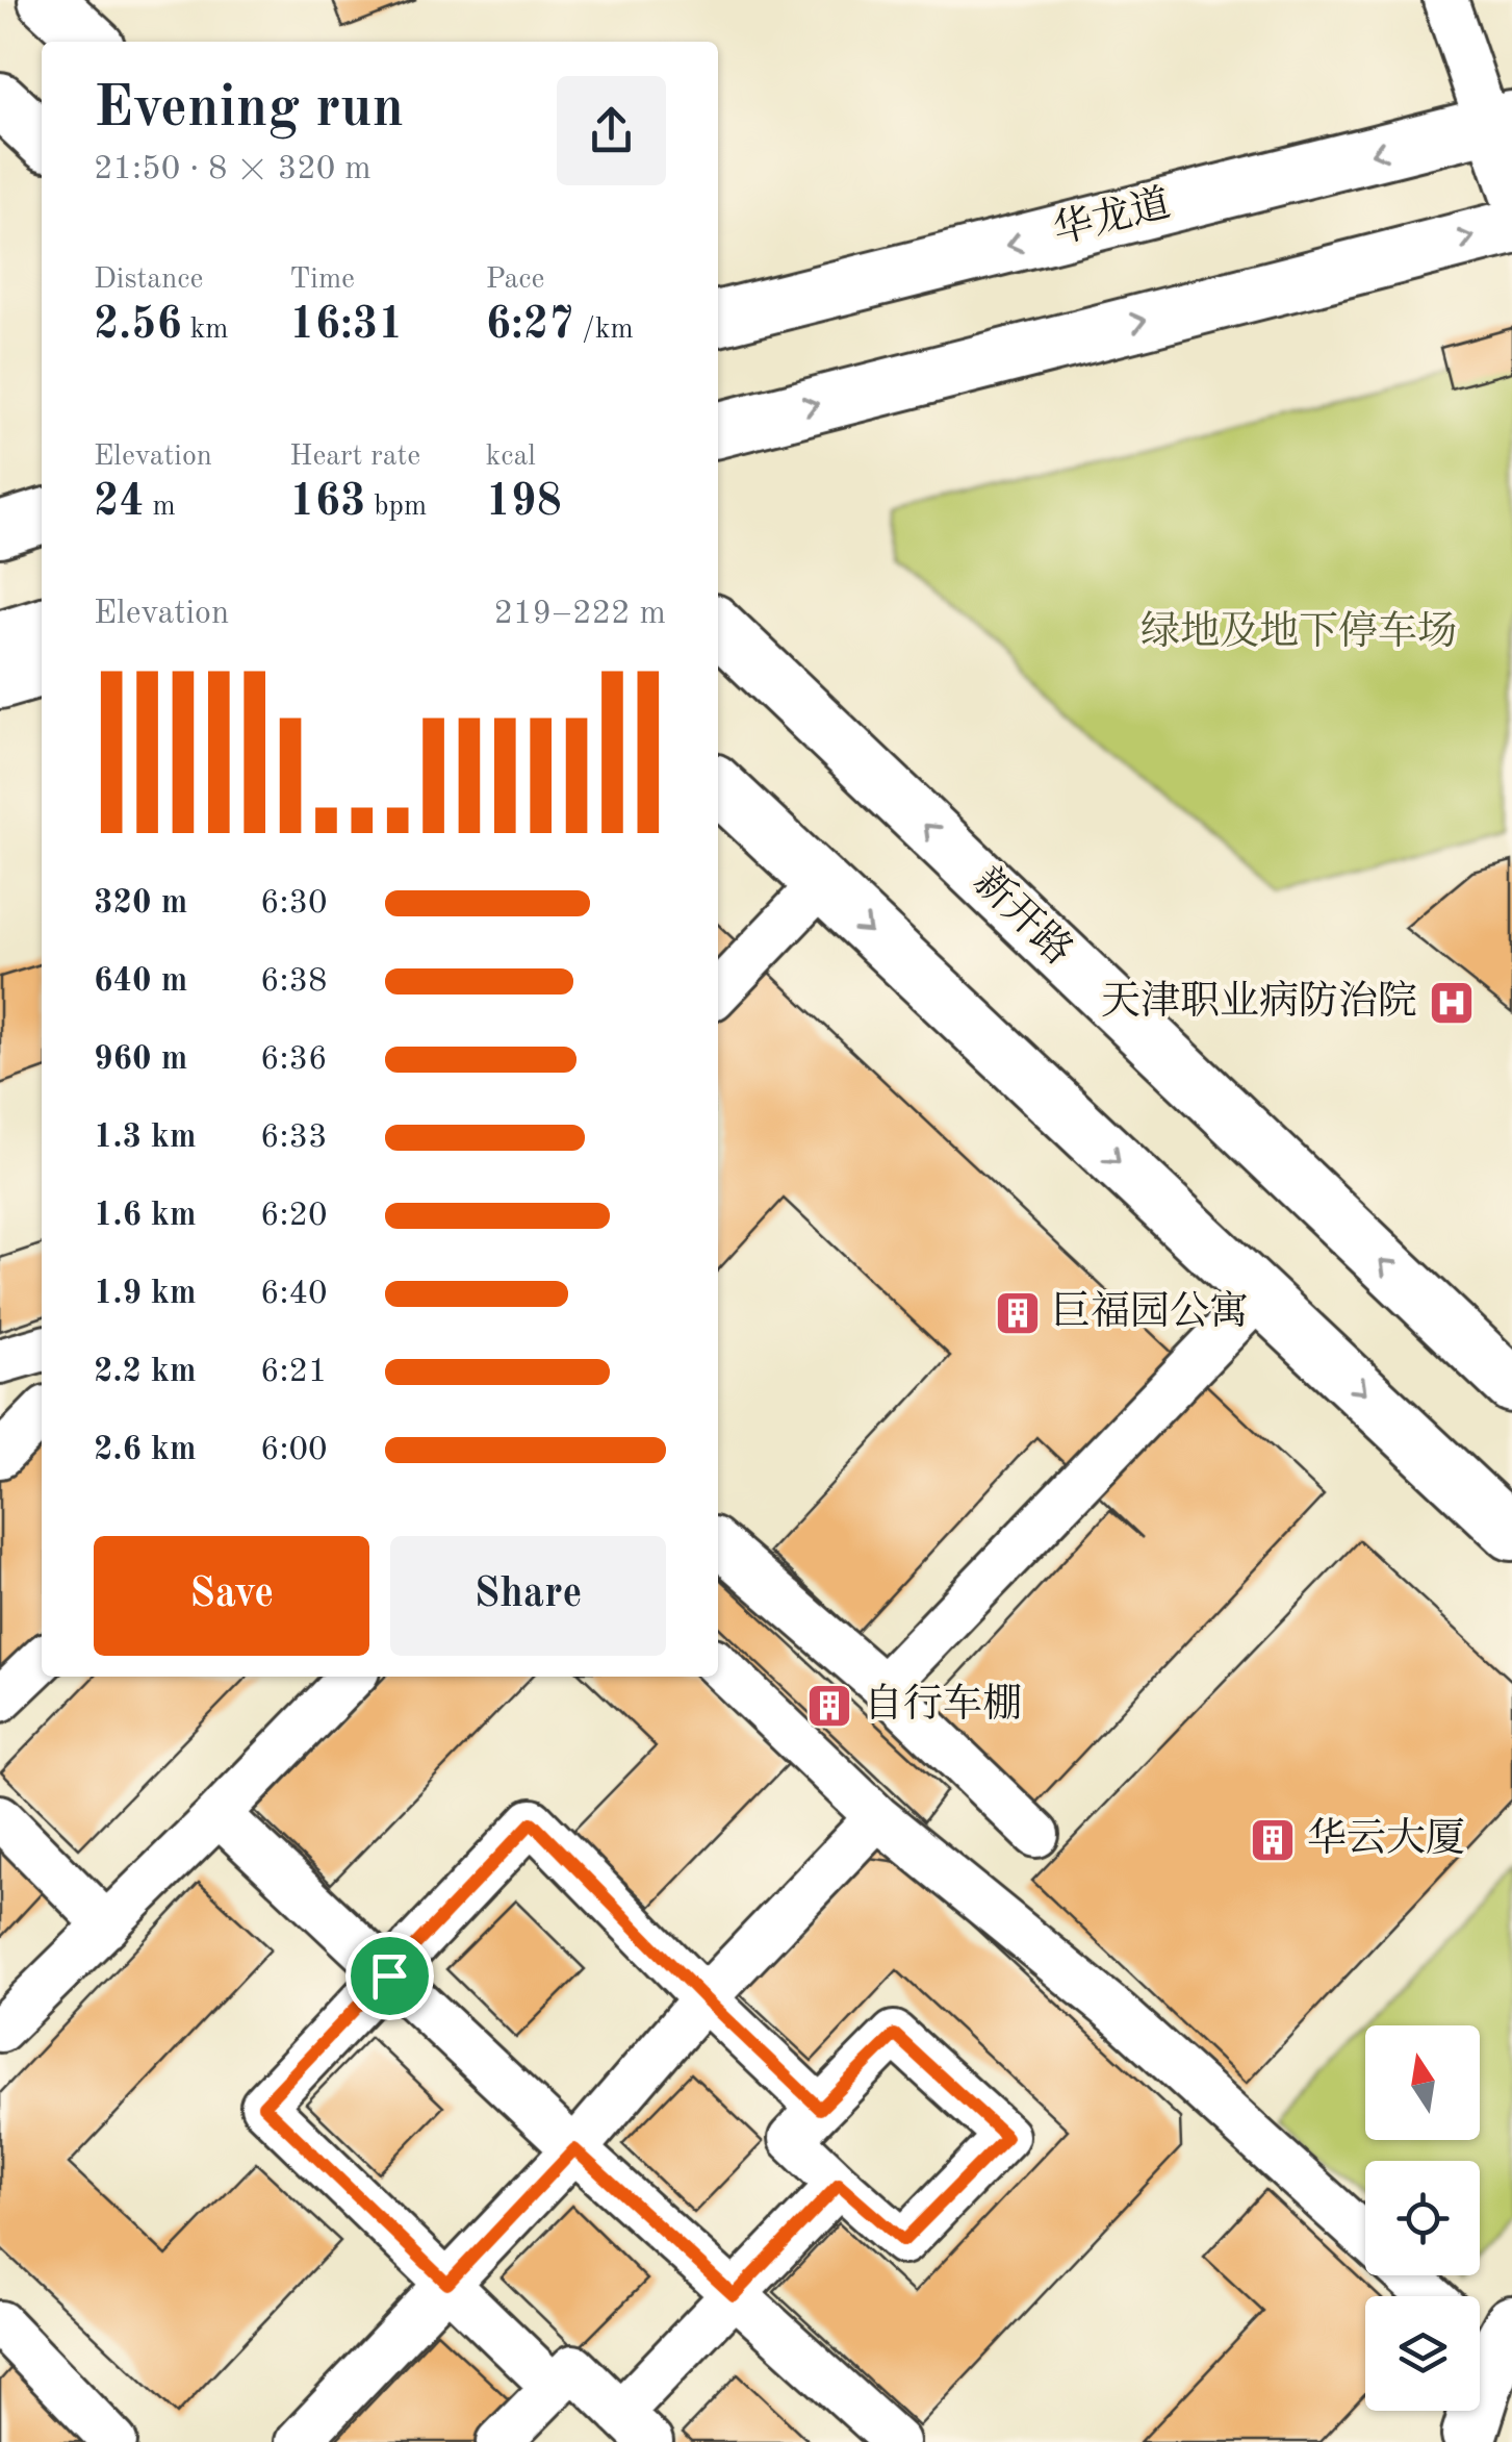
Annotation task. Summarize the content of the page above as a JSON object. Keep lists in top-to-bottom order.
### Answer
{
  "streets": {
    "main road": ["华龙道", "新开路"]
  },
  "parks": ["绿地及地下停车场"],
  "places": {
    "hospital": ["天津职业病防治院"],
    "building": ["巨福园公寓", "自行车棚", "华云大厦"]
  },
  "north": "top",
  "page": {
    "heading": ["Evening run", "21:50 · 8 × 320 m"],
    "stats": [
      ["Distance", "2.56 km"],
      ["Time", "16:31"],
      ["Pace", "6:27 /km"],
      ["Elevation", "24 m"],
      ["Heart rate", "163 bpm"],
      ["kcal", "198"]
    ],
    "chart": ["Elevation", "219–222 m"],
    "list": [
      {
        "name": "320 m",
        "note": "6:30"
      },
      {
        "name": "640 m",
        "note": "6:38"
      },
      {
        "name": "960 m",
        "note": "6:36"
      },
      {
        "name": "1.3 km",
        "note": "6:33"
      },
      {
        "name": "1.6 km",
        "note": "6:20"
      },
      {
        "name": "1.9 km",
        "note": "6:40"
      },
      {
        "name": "2.2 km",
        "note": "6:21"
      },
      {
        "name": "2.6 km",
        "note": "6:00"
      }
    ],
    "buttons": ["Save", "Share"]
  }
}
